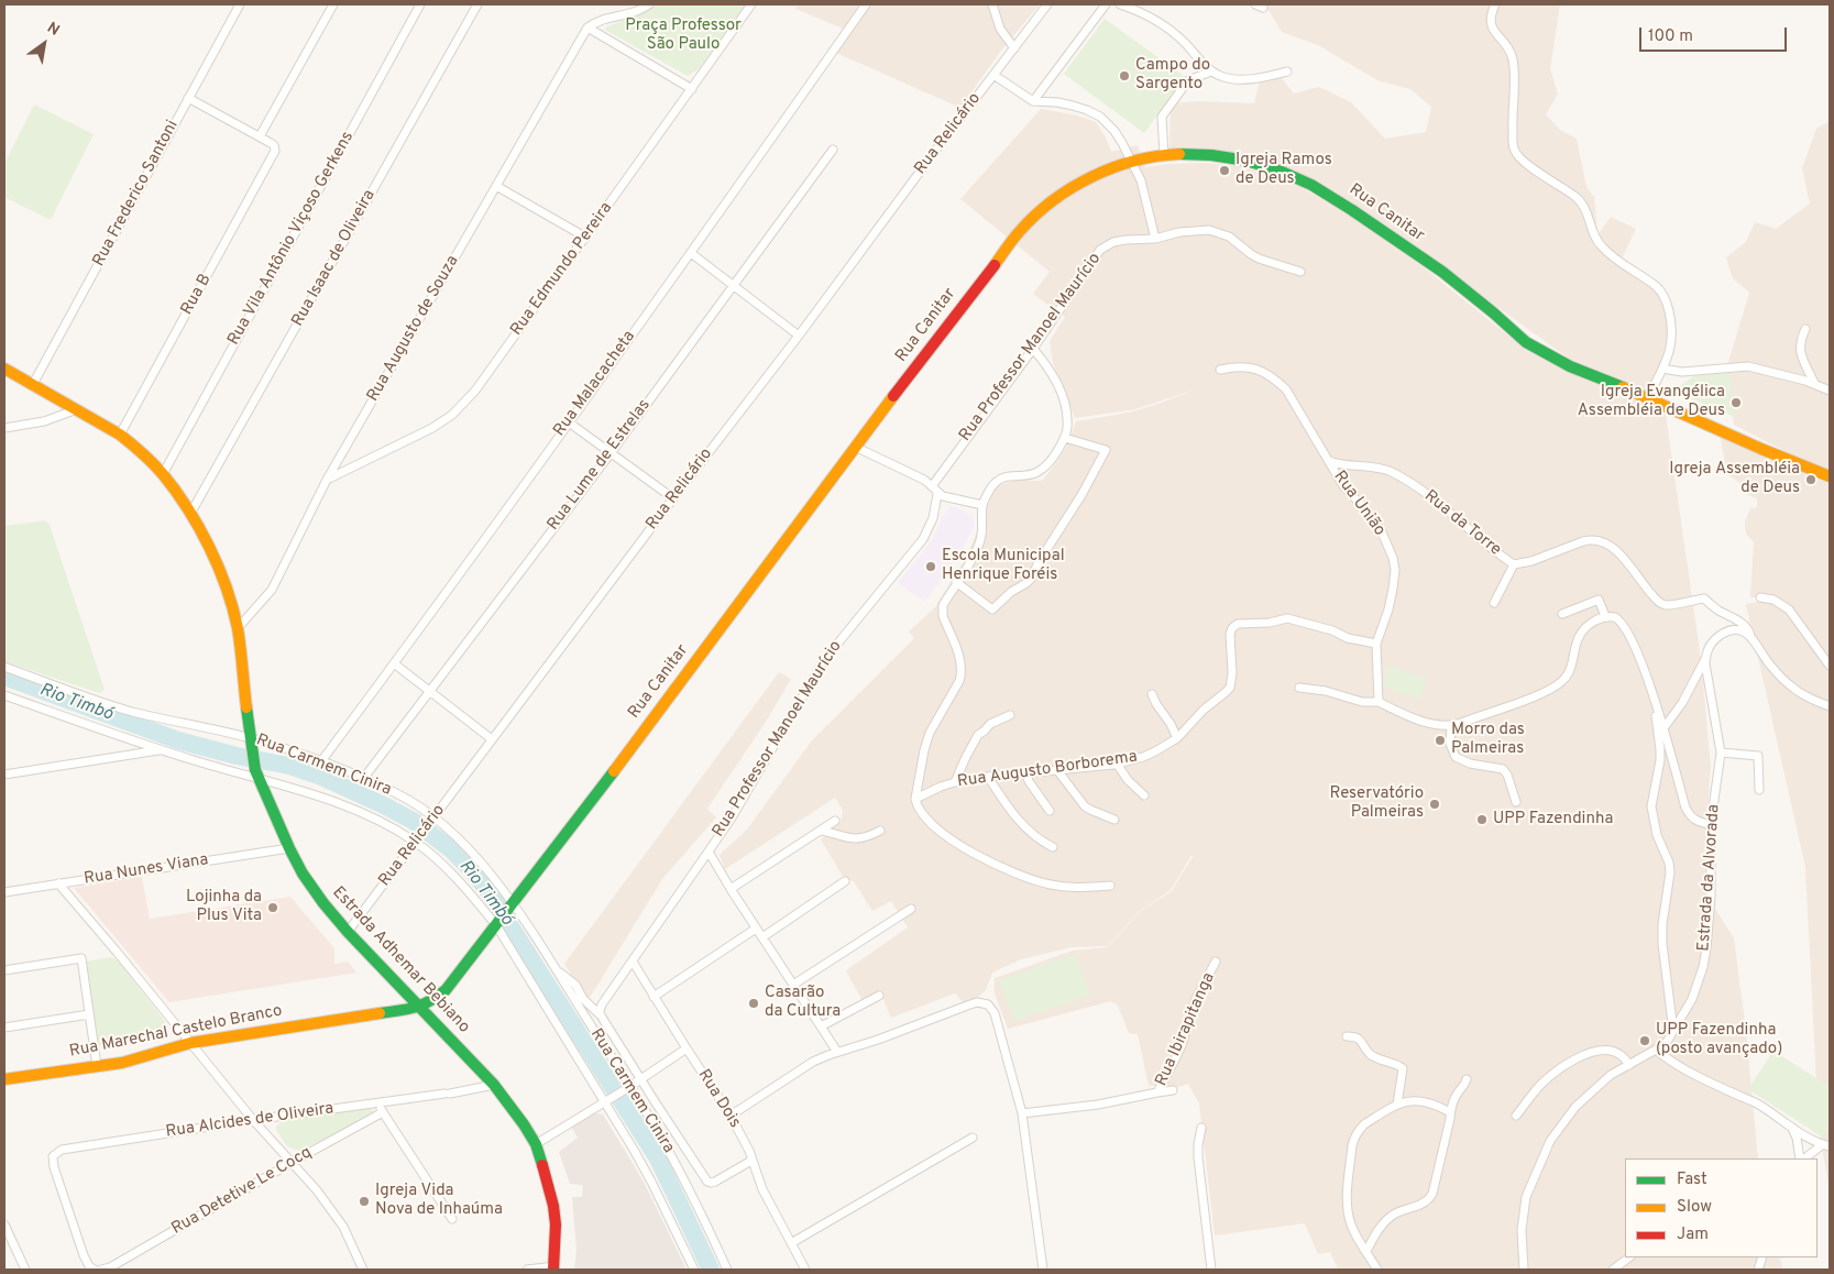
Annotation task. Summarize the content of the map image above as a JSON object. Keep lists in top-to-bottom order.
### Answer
{
  "streets": {
    "street": [
      "Rua Relicário",
      "Rua Frederico Santoni",
      "Rua Canitar",
      "Rua Vila Antônio Viçoso Gerkens",
      "Rua Isaac de Oliveira",
      "Rua Edmundo Pereira",
      "Rua B",
      "Rua Augusto de Souza",
      "Rua Professor Manoel Maurício",
      "Rua Malacacheta",
      "Rua Lume de Estrelas",
      "Rua União",
      "Rua da Torre",
      "Rua Carmem Cinira",
      "Rua Augusto Borborema",
      "Rua Nunes Viana",
      "Estrada da Alvorada",
      "Estrada Adhemar Bebiano",
      "Rua Ibirapitanga",
      "Rua Marechal Castelo Branco",
      "Rua Dois",
      "Rua Alcides de Oliveira",
      "Rua Detetive Le Cocq"
    ]
  },
  "crossings": [
    ["Rua Relicário", "Rua Carmem Cinira"],
    ["Rua Relicário", "Estrada Adhemar Bebiano"],
    ["Rua Frederico Santoni", "Estrada Adhemar Bebiano"],
    ["Rua Canitar", "Rua Carmem Cinira"],
    ["Rua Canitar", "Estrada Adhemar Bebiano"],
    ["Rua Canitar", "Rua Marechal Castelo Branco"],
    ["Rua Vila Antônio Viçoso Gerkens", "Estrada Adhemar Bebiano"],
    ["Rua Isaac de Oliveira", "Estrada Adhemar Bebiano"],
    ["Rua Edmundo Pereira", "Rua Augusto de Souza"],
    ["Rua B", "Estrada Adhemar Bebiano"],
    ["Rua Augusto de Souza", "Estrada Adhemar Bebiano"],
    ["Rua Professor Manoel Maurício", "Rua Dois"],
    ["Rua Malacacheta", "Rua Carmem Cinira"],
    ["Rua Lume de Estrelas", "Rua Carmem Cinira"],
    ["Rua União", "Rua da Torre"],
    ["Rua União", "Rua Augusto Borborema"],
    ["Rua Carmem Cinira", "Estrada Adhemar Bebiano"],
    ["Rua Nunes Viana", "Estrada Adhemar Bebiano"],
    ["Estrada Adhemar Bebiano", "Rua Marechal Castelo Branco"],
    ["Estrada Adhemar Bebiano", "Rua Alcides de Oliveira"]
  ],
  "water": ["Rio Timbó"],
  "parks": ["Praça Professor São Paulo"],
  "places": [
    "Campo do Sargento",
    "Igreja Ramos de Deus",
    "Igreja Evangélica Assembléia de Deus",
    "Igreja Assembléia de Deus",
    "Escola Municipal Henrique Foréis",
    "Morro das Palmeiras",
    "Reservatório Palmeiras",
    "UPP Fazendinha",
    "Lojinha da Plus Vita",
    "Casarão da Cultura",
    "UPP Fazendinha (posto avançado)",
    "Igreja Vida Nova de Inhaúma"
  ],
  "legend": ["Fast", "Slow", "Jam"],
  "scale_bar": "100 m",
  "north": "top right"
}
